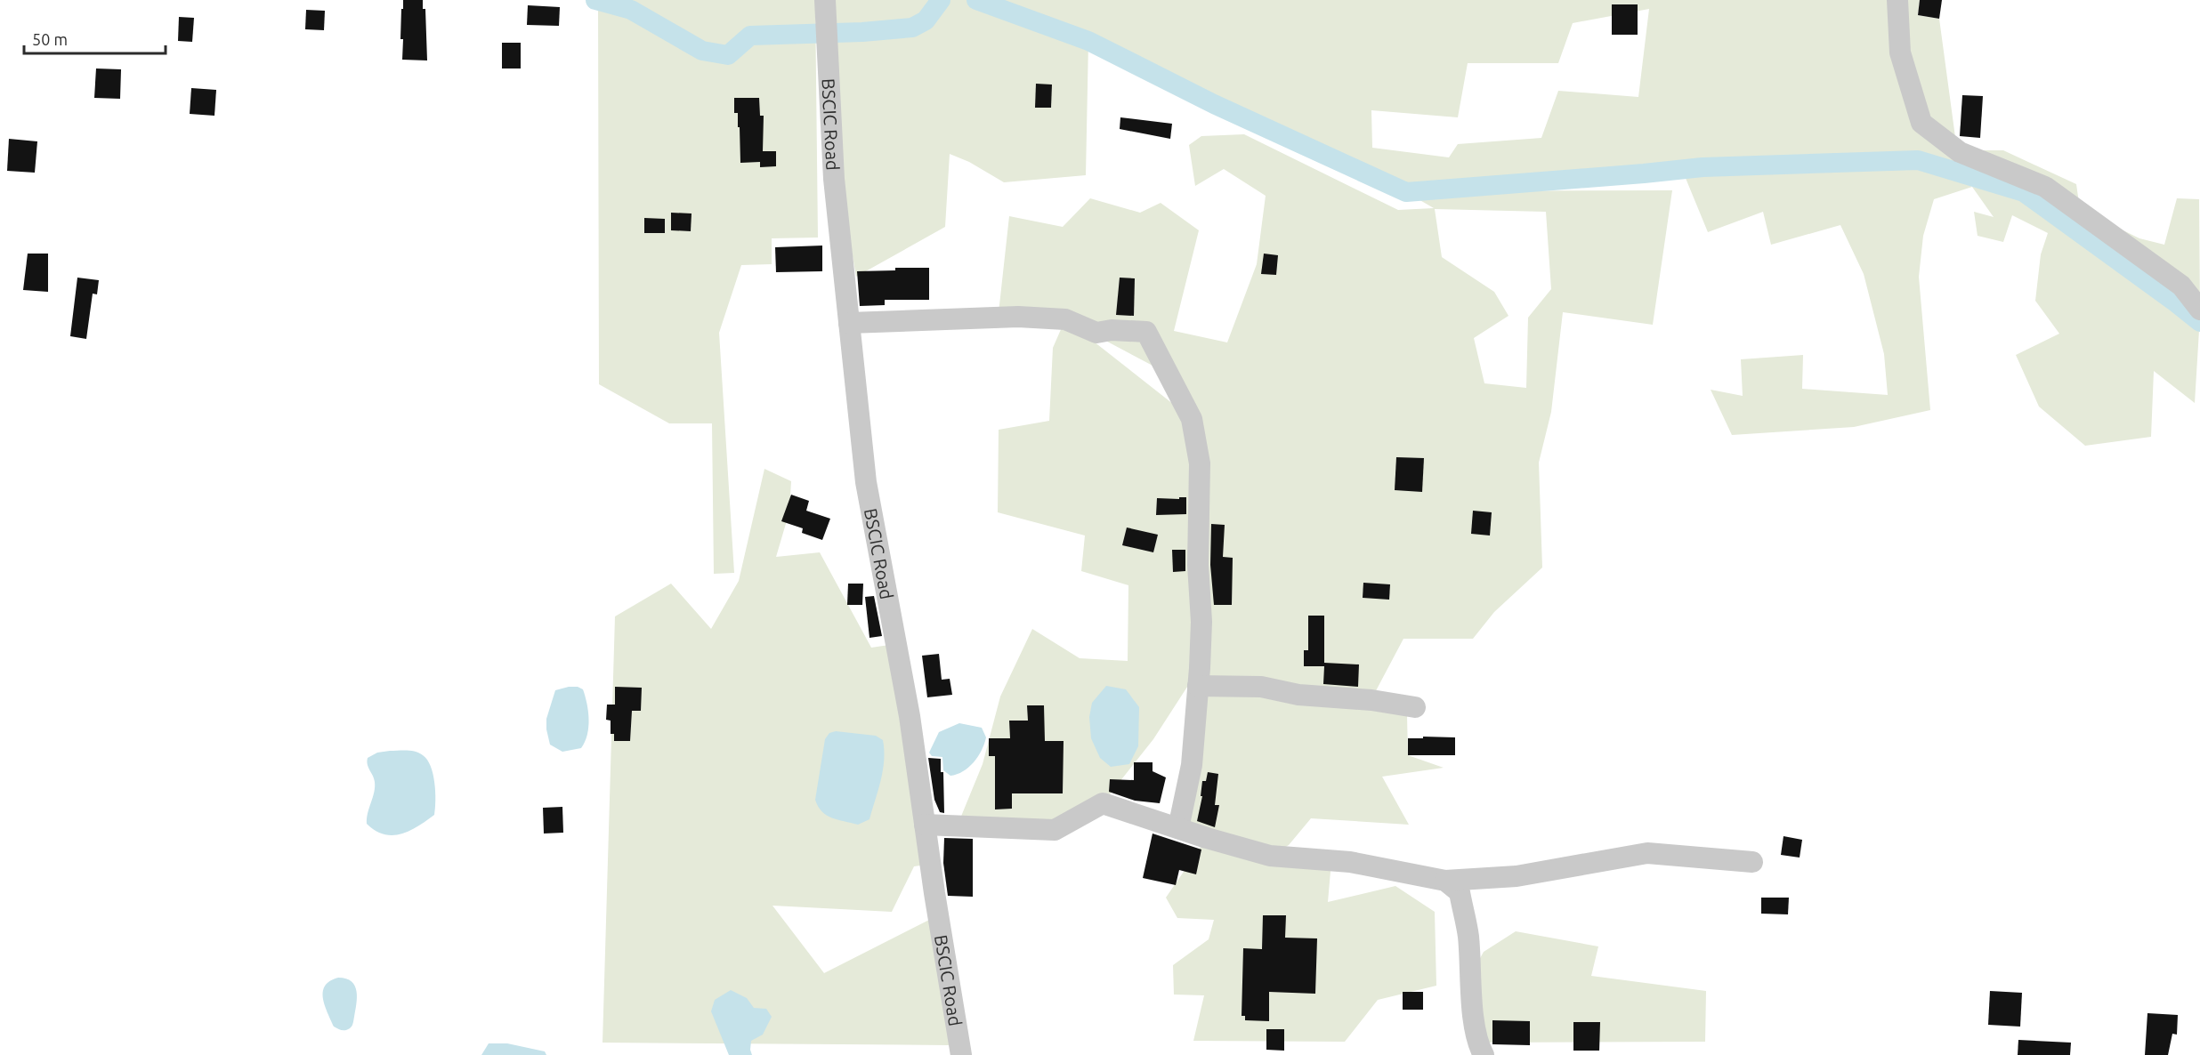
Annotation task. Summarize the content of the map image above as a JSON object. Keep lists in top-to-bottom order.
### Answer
{
  "streets": {
    "street": ["BSCIC Road"]
  },
  "scale_bar": "50 m"
}
